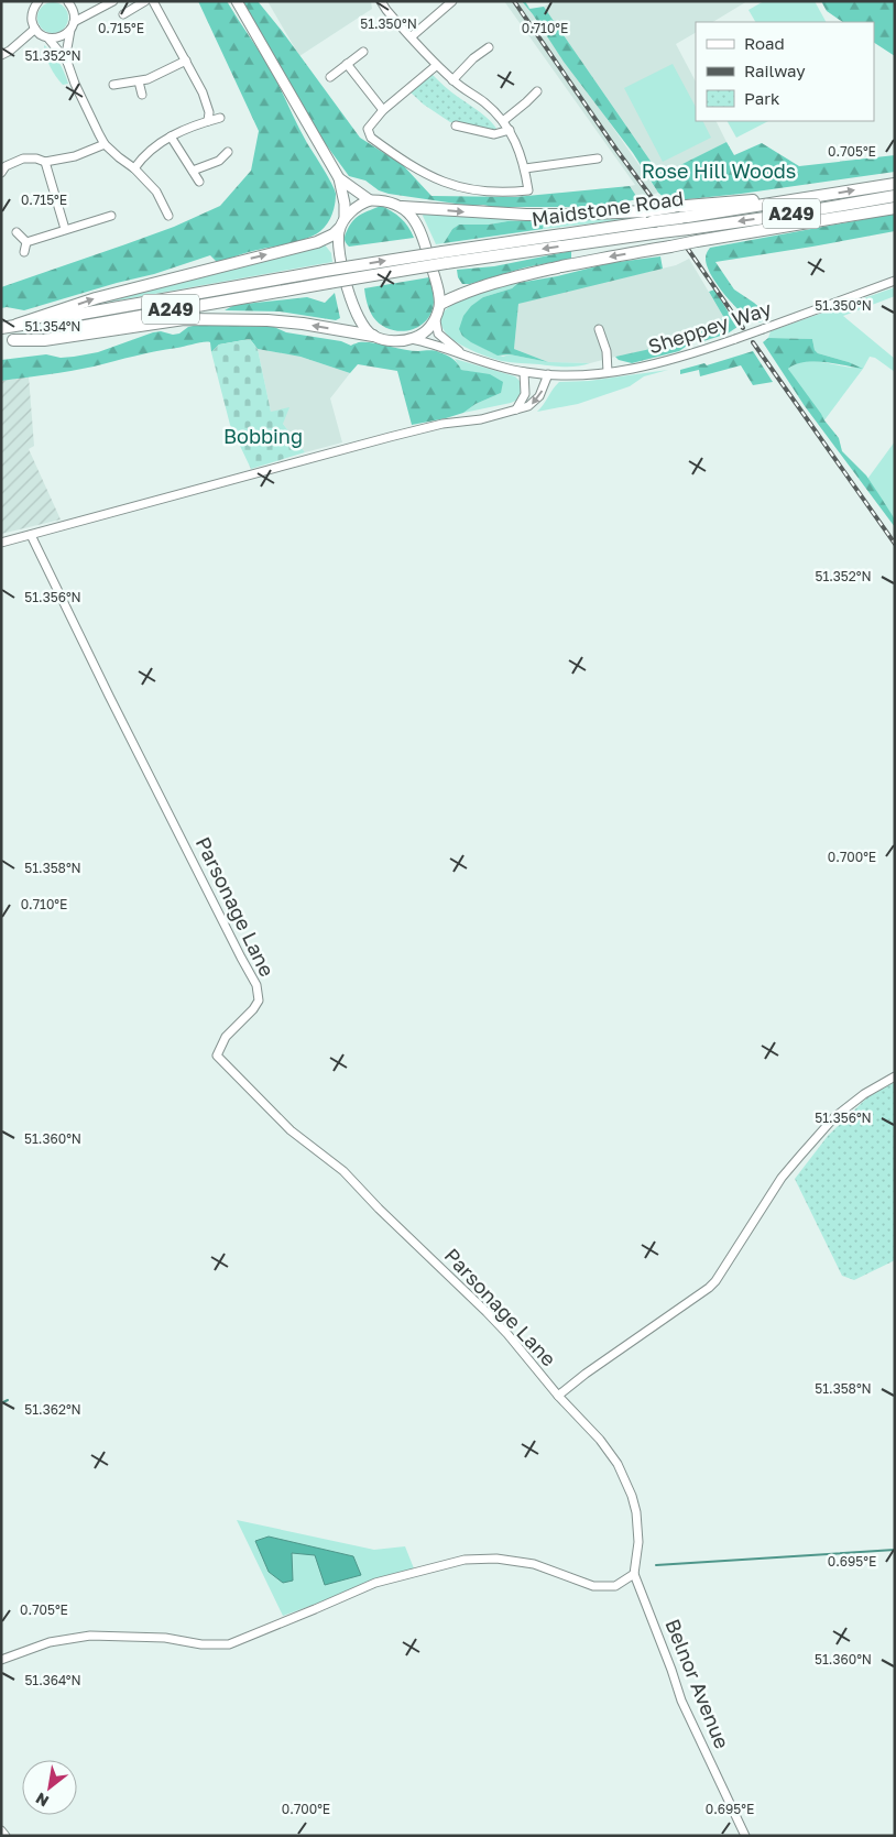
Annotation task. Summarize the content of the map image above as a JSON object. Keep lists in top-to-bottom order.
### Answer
{
  "streets": {
    "highway": ["Maidstone Road", "A249"],
    "street": ["Sheppey Way", "Parsonage Lane", "Belnor Avenue"]
  },
  "crossings": [
    ["Maidstone Road", "A249"],
    ["Parsonage Lane", "Belnor Avenue"]
  ],
  "parks": ["Rose Hill Woods", "Bobbing"],
  "legend": ["Road", "Railway", "Park"],
  "north": "bottom left",
  "coordinates": [
    "51.350°N",
    "0.715°E",
    "0.710°E",
    "51.352°N",
    "0.705°E",
    "51.354°N",
    "51.356°N",
    "0.700°E",
    "51.358°N",
    "51.360°N",
    "51.362°N",
    "0.695°E",
    "51.364°N"
  ]
}
